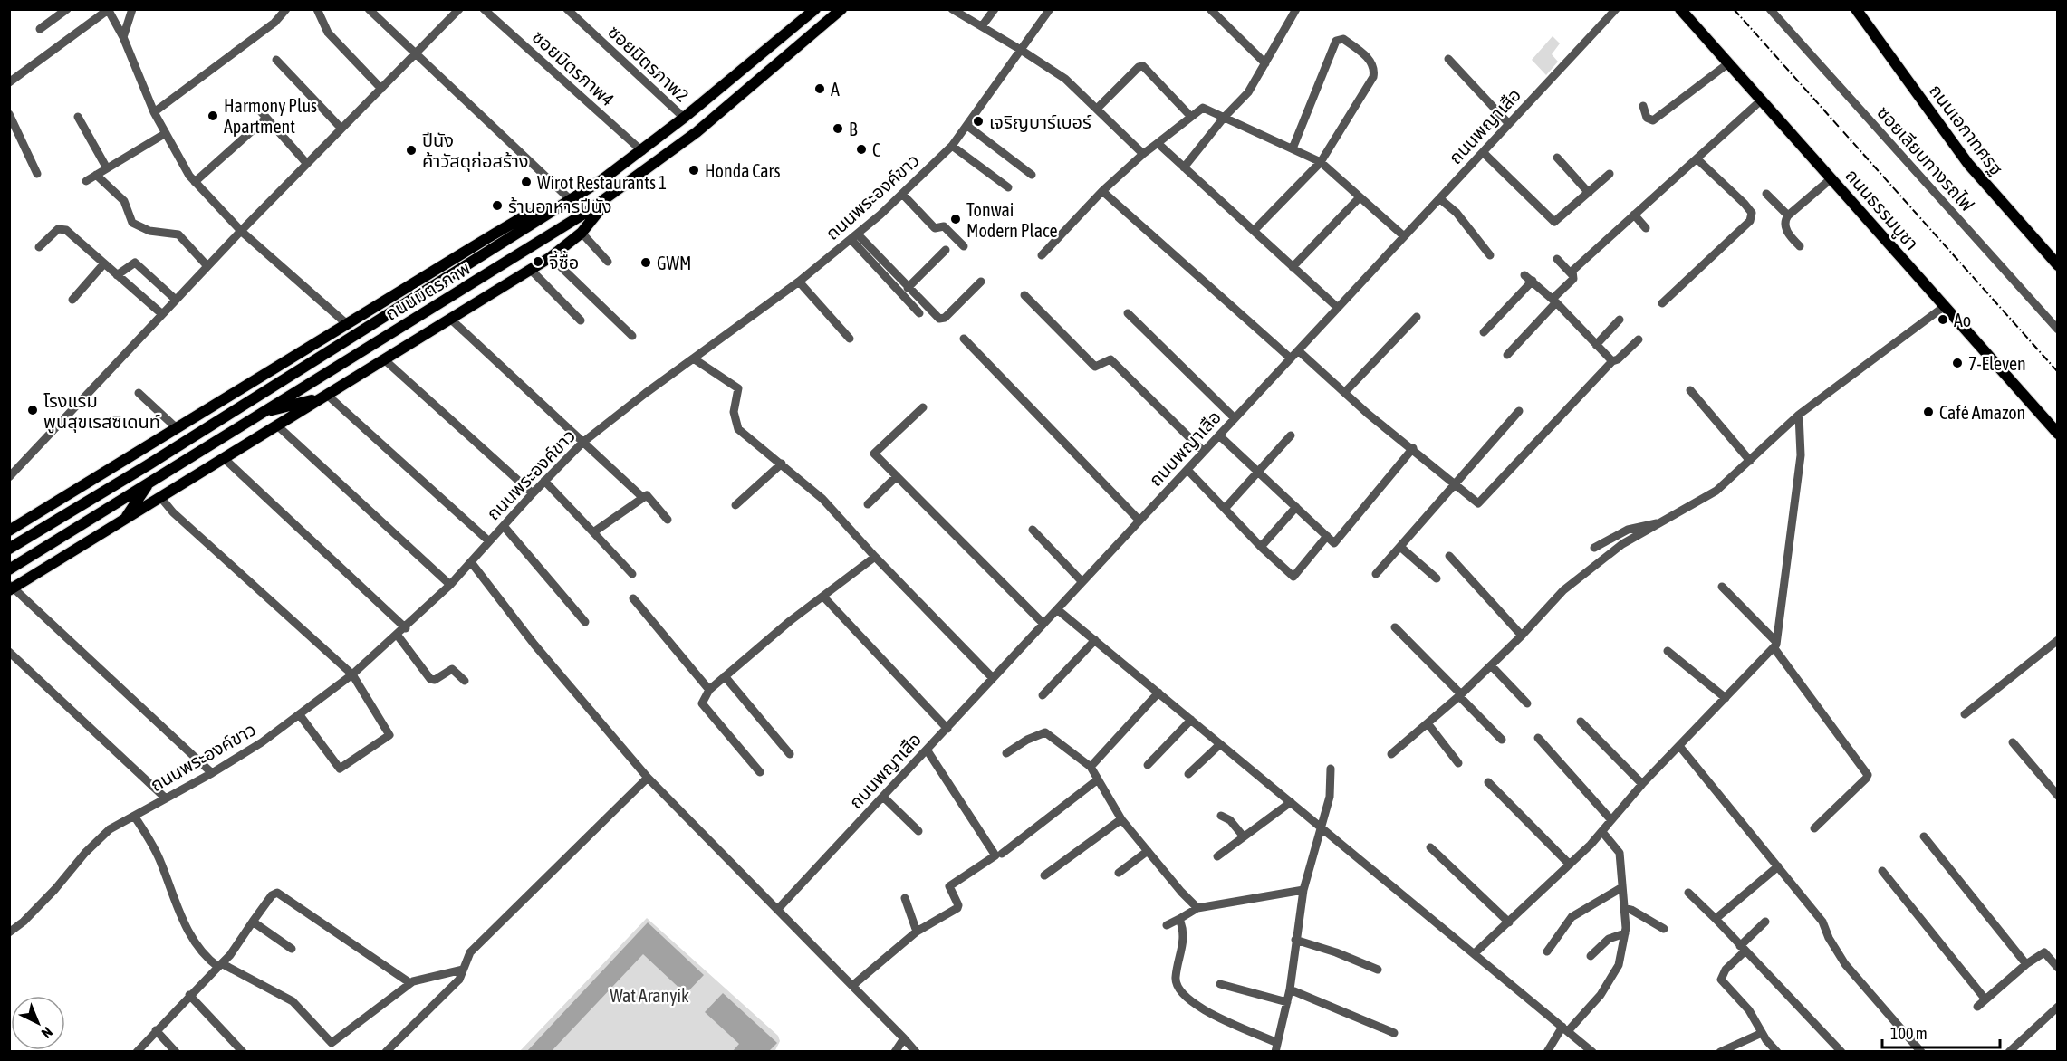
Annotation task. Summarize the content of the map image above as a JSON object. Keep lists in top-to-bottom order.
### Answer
{
  "streets": {
    "main road": ["ถนนเอกาทศรฐ", "ถนนธรรมบูชา", "ถนนมิตรภาพ"],
    "street": [
      "ซอยมิตรภาพ2",
      "ซอยมิตรภาพ4",
      "ถนนพญาเสือ",
      "ซอยเลียบทางรถไฟ",
      "ถนนพระองค์ขาว"
    ]
  },
  "crossings": [
    ["ซอยมิตรภาพ2", "ถนนมิตรภาพ"],
    ["ซอยมิตรภาพ4", "ถนนมิตรภาพ"]
  ],
  "parks": ["Wat Aranyik"],
  "places": [
    "A",
    "Harmony Plus Apartment",
    "เจริญบาร์เบอร์",
    "B",
    "C",
    "ปีนัง ค้าวัสดุก่อสร้าง",
    "Honda Cars",
    "Wirot Restaurants 1",
    "ร้านอาหารปีนัง",
    "Tonwai Modern Place",
    "จี้ซื้อ",
    "GWM",
    "Ao",
    "7-Eleven",
    "โรงแรม พูนสุขเรสซิเดนท์",
    "Café Amazon"
  ],
  "scale_bar": "100 m",
  "north": "bottom right"
}
